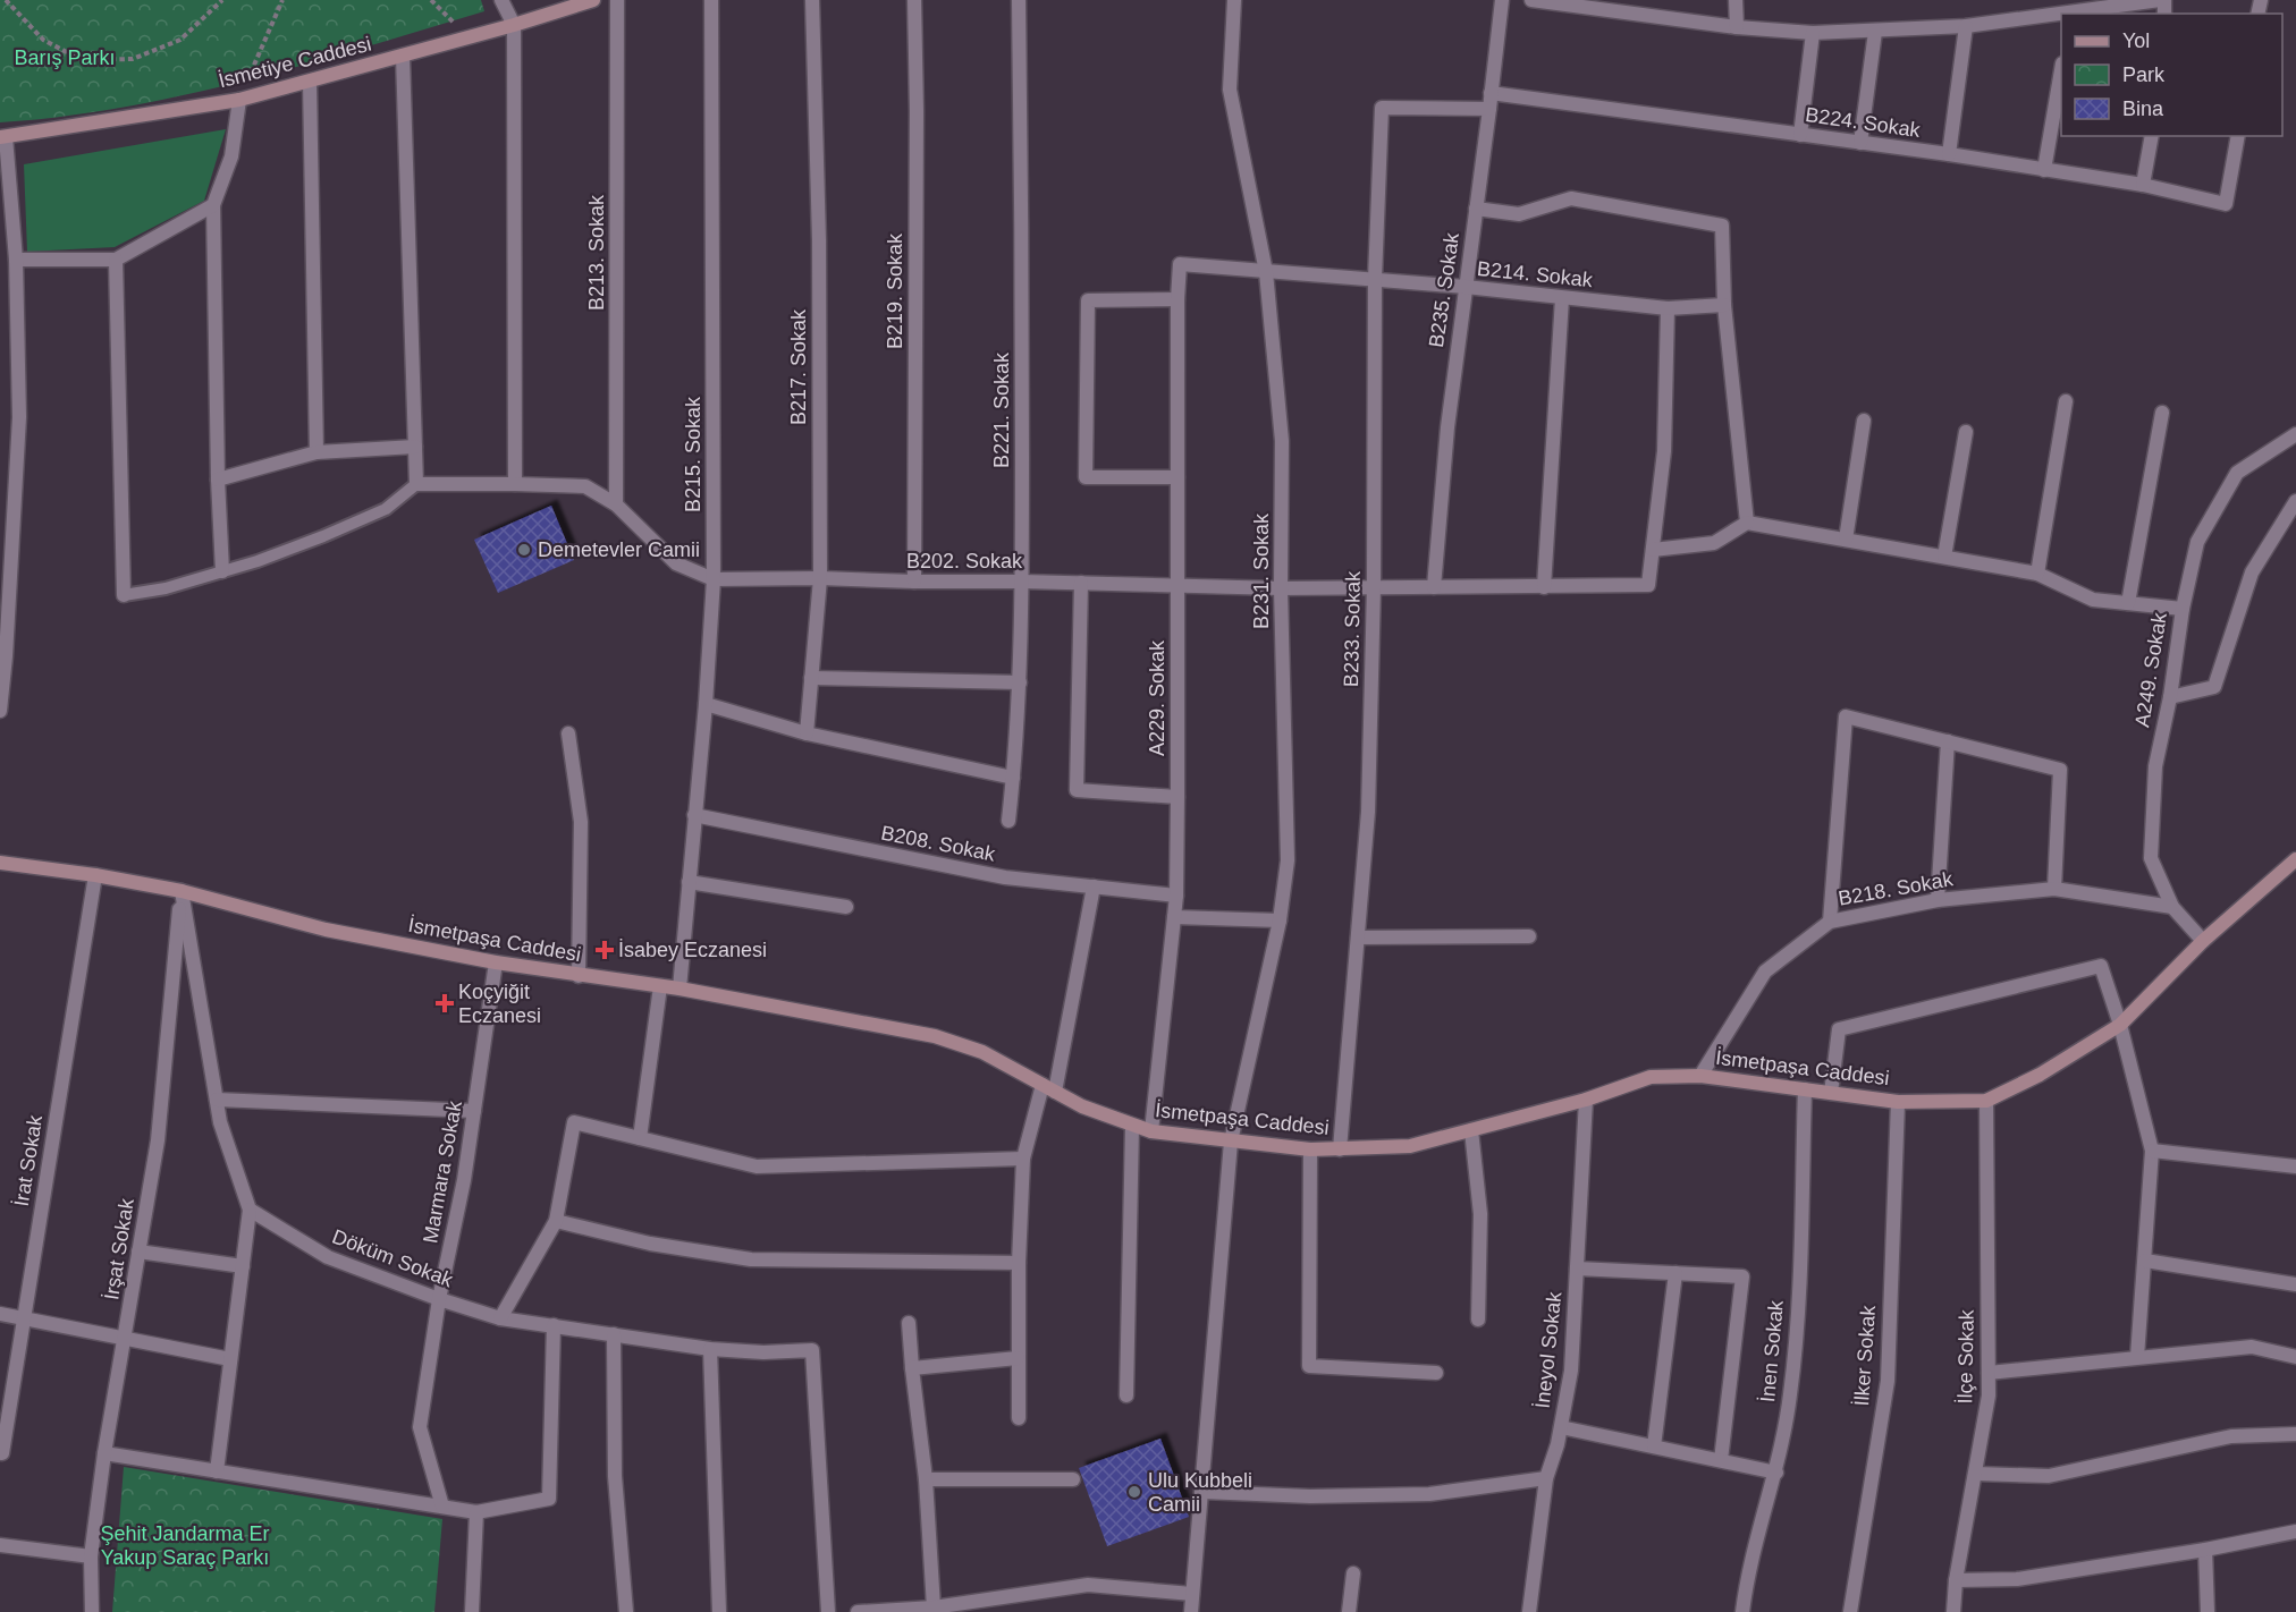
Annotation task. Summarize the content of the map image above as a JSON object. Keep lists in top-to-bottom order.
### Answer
{
  "streets": {
    "main road": ["İsmetiye Caddesi", "İsmetpaşa Caddesi"],
    "street": [
      "B224. Sokak",
      "B213. Sokak",
      "B214. Sokak",
      "B235. Sokak",
      "B219. Sokak",
      "B217. Sokak",
      "B221. Sokak",
      "B215. Sokak",
      "B202. Sokak",
      "B231. Sokak",
      "B233. Sokak",
      "A249. Sokak",
      "A229. Sokak",
      "B208. Sokak",
      "B218. Sokak",
      "İrat Sokak",
      "Marmara Sokak",
      "İrşat Sokak",
      "Döküm Sokak",
      "İneyol Sokak",
      "İnen Sokak",
      "İlker Sokak",
      "İlçe Sokak"
    ]
  },
  "crossings": [
    ["B224. Sokak", "B235. Sokak"],
    ["B213. Sokak", "B202. Sokak"],
    ["B214. Sokak", "B235. Sokak"],
    ["B214. Sokak", "B231. Sokak"],
    ["B214. Sokak", "B233. Sokak"],
    ["B214. Sokak", "A229. Sokak"],
    ["B235. Sokak", "B202. Sokak"],
    ["B235. Sokak", "B233. Sokak"],
    ["B219. Sokak", "B202. Sokak"],
    ["B217. Sokak", "B202. Sokak"],
    ["B221. Sokak", "B202. Sokak"],
    ["B215. Sokak", "B202. Sokak"],
    ["B215. Sokak", "B208. Sokak"],
    ["B215. Sokak", "İsmetpaşa Caddesi"],
    ["B202. Sokak", "B231. Sokak"],
    ["B202. Sokak", "B233. Sokak"],
    ["B202. Sokak", "A229. Sokak"],
    ["B231. Sokak", "İsmetpaşa Caddesi"],
    ["B233. Sokak", "İsmetpaşa Caddesi"],
    ["A249. Sokak", "B218. Sokak"],
    ["A249. Sokak", "İsmetpaşa Caddesi"],
    ["A229. Sokak", "B208. Sokak"],
    ["A229. Sokak", "İsmetpaşa Caddesi"],
    ["B218. Sokak", "İsmetpaşa Caddesi"],
    ["İsmetpaşa Caddesi", "İrat Sokak"],
    ["İsmetpaşa Caddesi", "Marmara Sokak"],
    ["İsmetpaşa Caddesi", "İrşat Sokak"],
    ["İsmetpaşa Caddesi", "İneyol Sokak"],
    ["İsmetpaşa Caddesi", "İnen Sokak"],
    ["İsmetpaşa Caddesi", "İlker Sokak"],
    ["İsmetpaşa Caddesi", "İlçe Sokak"],
    ["Marmara Sokak", "Döküm Sokak"]
  ],
  "parks": ["Barış Parkı", "Şehit Jandarma Er Yakup Saraç Parkı"],
  "places": {
    "other": ["Demetevler Camii", "Ulu Kubbeli Camii"],
    "health": ["İsabey Eczanesi", "Koçyiğit Eczanesi"]
  },
  "legend": ["Yol", "Park", "Bina"]
}
